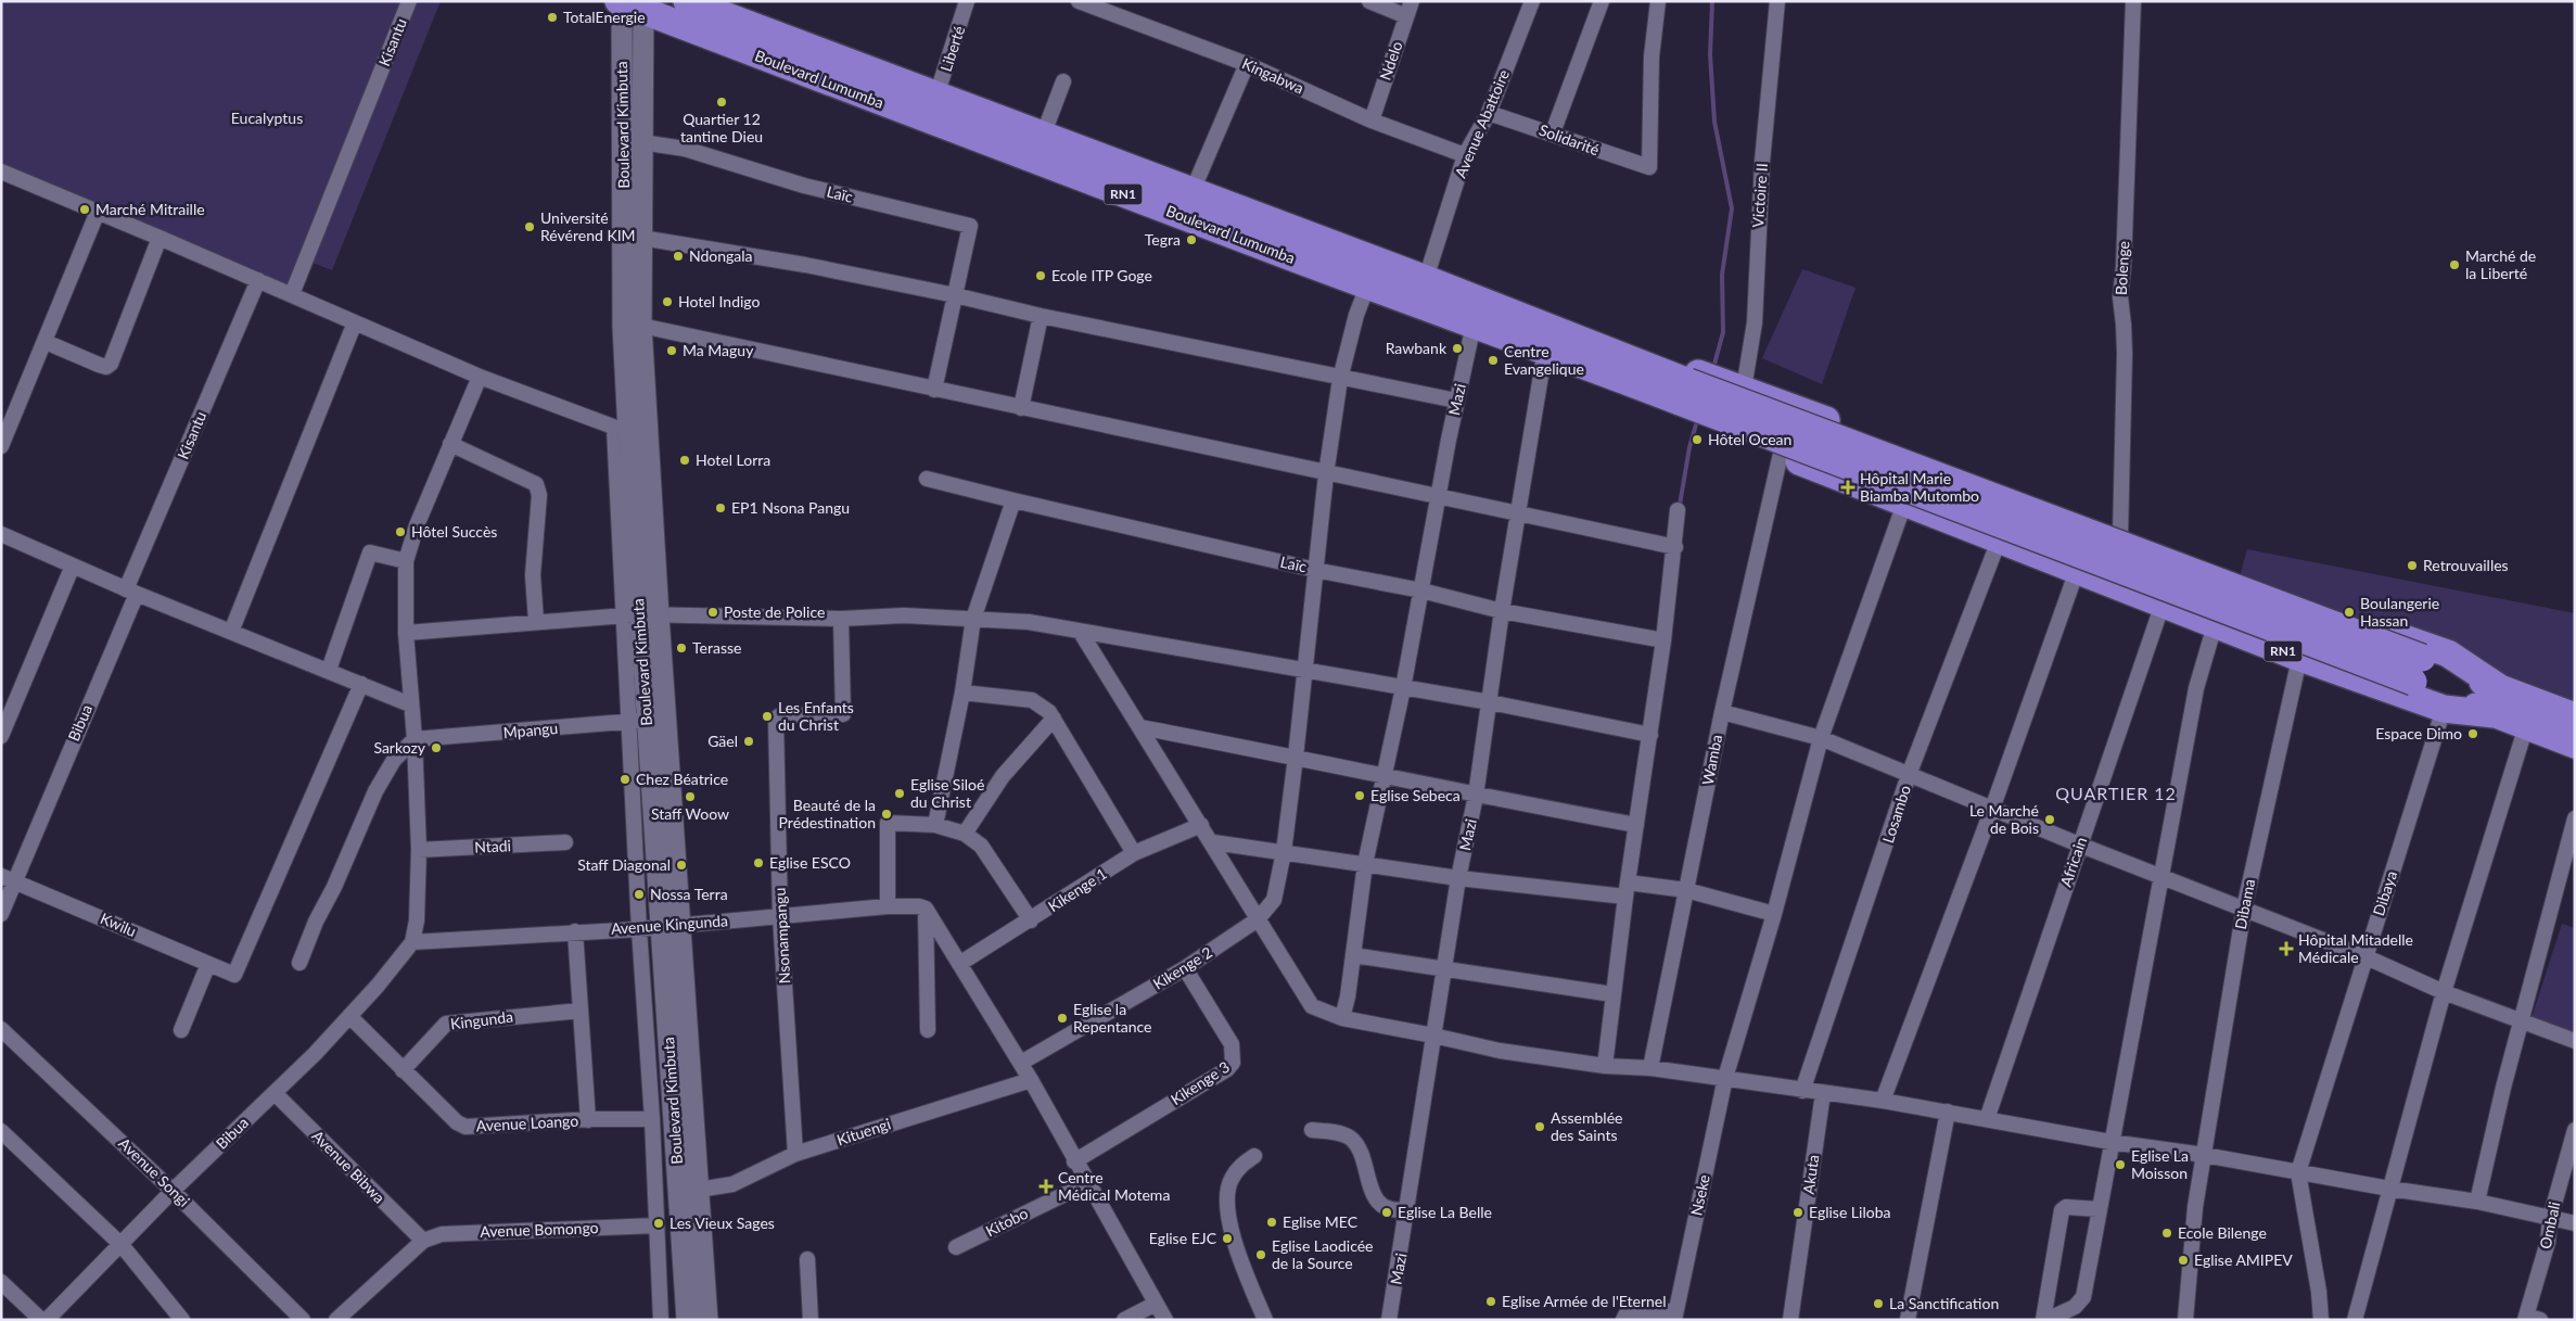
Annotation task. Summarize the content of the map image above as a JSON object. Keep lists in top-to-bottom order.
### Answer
{
  "streets": {
    "highway": ["Boulevard Lumumba", "RN1"],
    "street": [
      "Kisantu",
      "Liberté",
      "Ndelo",
      "Kingabwa",
      "Avenue Abattoire",
      "Boulevard Kimbuta",
      "Solidarité",
      "Laïc",
      "Victoire II",
      "Bolenge",
      "Mazi",
      "Bibua",
      "Mpangu",
      "Wamba",
      "Losambo",
      "Ntadi",
      "Africain",
      "Kikenge 1",
      "Dibaya",
      "Dibama",
      "Kwilu",
      "Avenue Kingunda",
      "Nsonampangu",
      "Kikenge 2",
      "Kingunda",
      "Kikenge 3",
      "Avenue Loango",
      "Kituengi",
      "Avenue Bibwa",
      "Avenue Songi",
      "Akuta",
      "Nseke",
      "Kitobo",
      "Ombali",
      "Avenue Bomongo"
    ]
  },
  "crossings": [
    ["Kisantu", "Bibua"],
    ["Liberté", "Boulevard Lumumba"],
    ["Ndelo", "Kingabwa"],
    ["Kingabwa", "Avenue Abattoire"],
    ["Boulevard Lumumba", "Avenue Abattoire"],
    ["Boulevard Lumumba", "Boulevard Kimbuta"],
    ["Boulevard Lumumba", "Mazi"],
    ["Avenue Abattoire", "Solidarité"],
    ["Boulevard Kimbuta", "Laïc"],
    ["Boulevard Kimbuta", "Mpangu"],
    ["Boulevard Kimbuta", "Avenue Kingunda"],
    ["Boulevard Kimbuta", "Kituengi"],
    ["Laïc", "Mazi"],
    ["RN1", "Victoire II"],
    ["RN1", "Bolenge"],
    ["RN1", "Wamba"],
    ["RN1", "Losambo"],
    ["RN1", "Africain"],
    ["RN1", "Dibaya"],
    ["RN1", "Dibama"],
    ["Bibua", "Kwilu"],
    ["Bibua", "Avenue Kingunda"],
    ["Bibua", "Avenue Loango"],
    ["Bibua", "Avenue Bibwa"],
    ["Bibua", "Avenue Songi"],
    ["Avenue Kingunda", "Nsonampangu"],
    ["Nsonampangu", "Kituengi"],
    ["Kikenge 2", "Kikenge 3"],
    ["Kingunda", "Avenue Loango"],
    ["Avenue Bibwa", "Avenue Bomongo"]
  ],
  "districts": ["QUARTIER 12"],
  "parks": ["Eucalyptus"],
  "places": {
    "other": [
      "TotalEnergie",
      "Quartier 12 tantine Dieu",
      "Marché Mitraille",
      "Université Révérend KIM",
      "Tegra",
      "Ndongala",
      "Marché de la Liberté",
      "Ecole ITP Goge",
      "Hotel Indigo",
      "Rawbank",
      "Ma Maguy",
      "Centre Evangelique",
      "Hôtel Ocean",
      "Hotel Lorra",
      "EP1 Nsona Pangu",
      "Hôtel Succès",
      "Retrouvailles",
      "Poste de Police",
      "Boulangerie Hassan",
      "Terasse",
      "Les Enfants du Christ",
      "Espace Dimo",
      "Gäel",
      "Sarkozy",
      "Chez Béatrice",
      "Eglise Siloé du Christ",
      "Eglise Sebeca",
      "Staff Woow",
      "Beauté de la Prédestination",
      "Le Marché de Bois",
      "Eglise ESCO",
      "Staff Diagonal",
      "Nossa Terra",
      "Eglise la Repentance",
      "Assemblée des Saints",
      "Eglise La Moisson",
      "Eglise La Belle",
      "Eglise Liloba",
      "Eglise MEC",
      "Les Vieux Sages",
      "Ecole Bilenge",
      "Eglise EJC",
      "Eglise Laodicée de la Source",
      "Eglise AMIPEV",
      "Eglise Armée de l'Eternel",
      "La Sanctification"
    ],
    "health": ["Hôpital Marie Biamba Mutombo", "Hôpital Mitadelle Médicale", "Centre Médical Motema"]
  }
}
